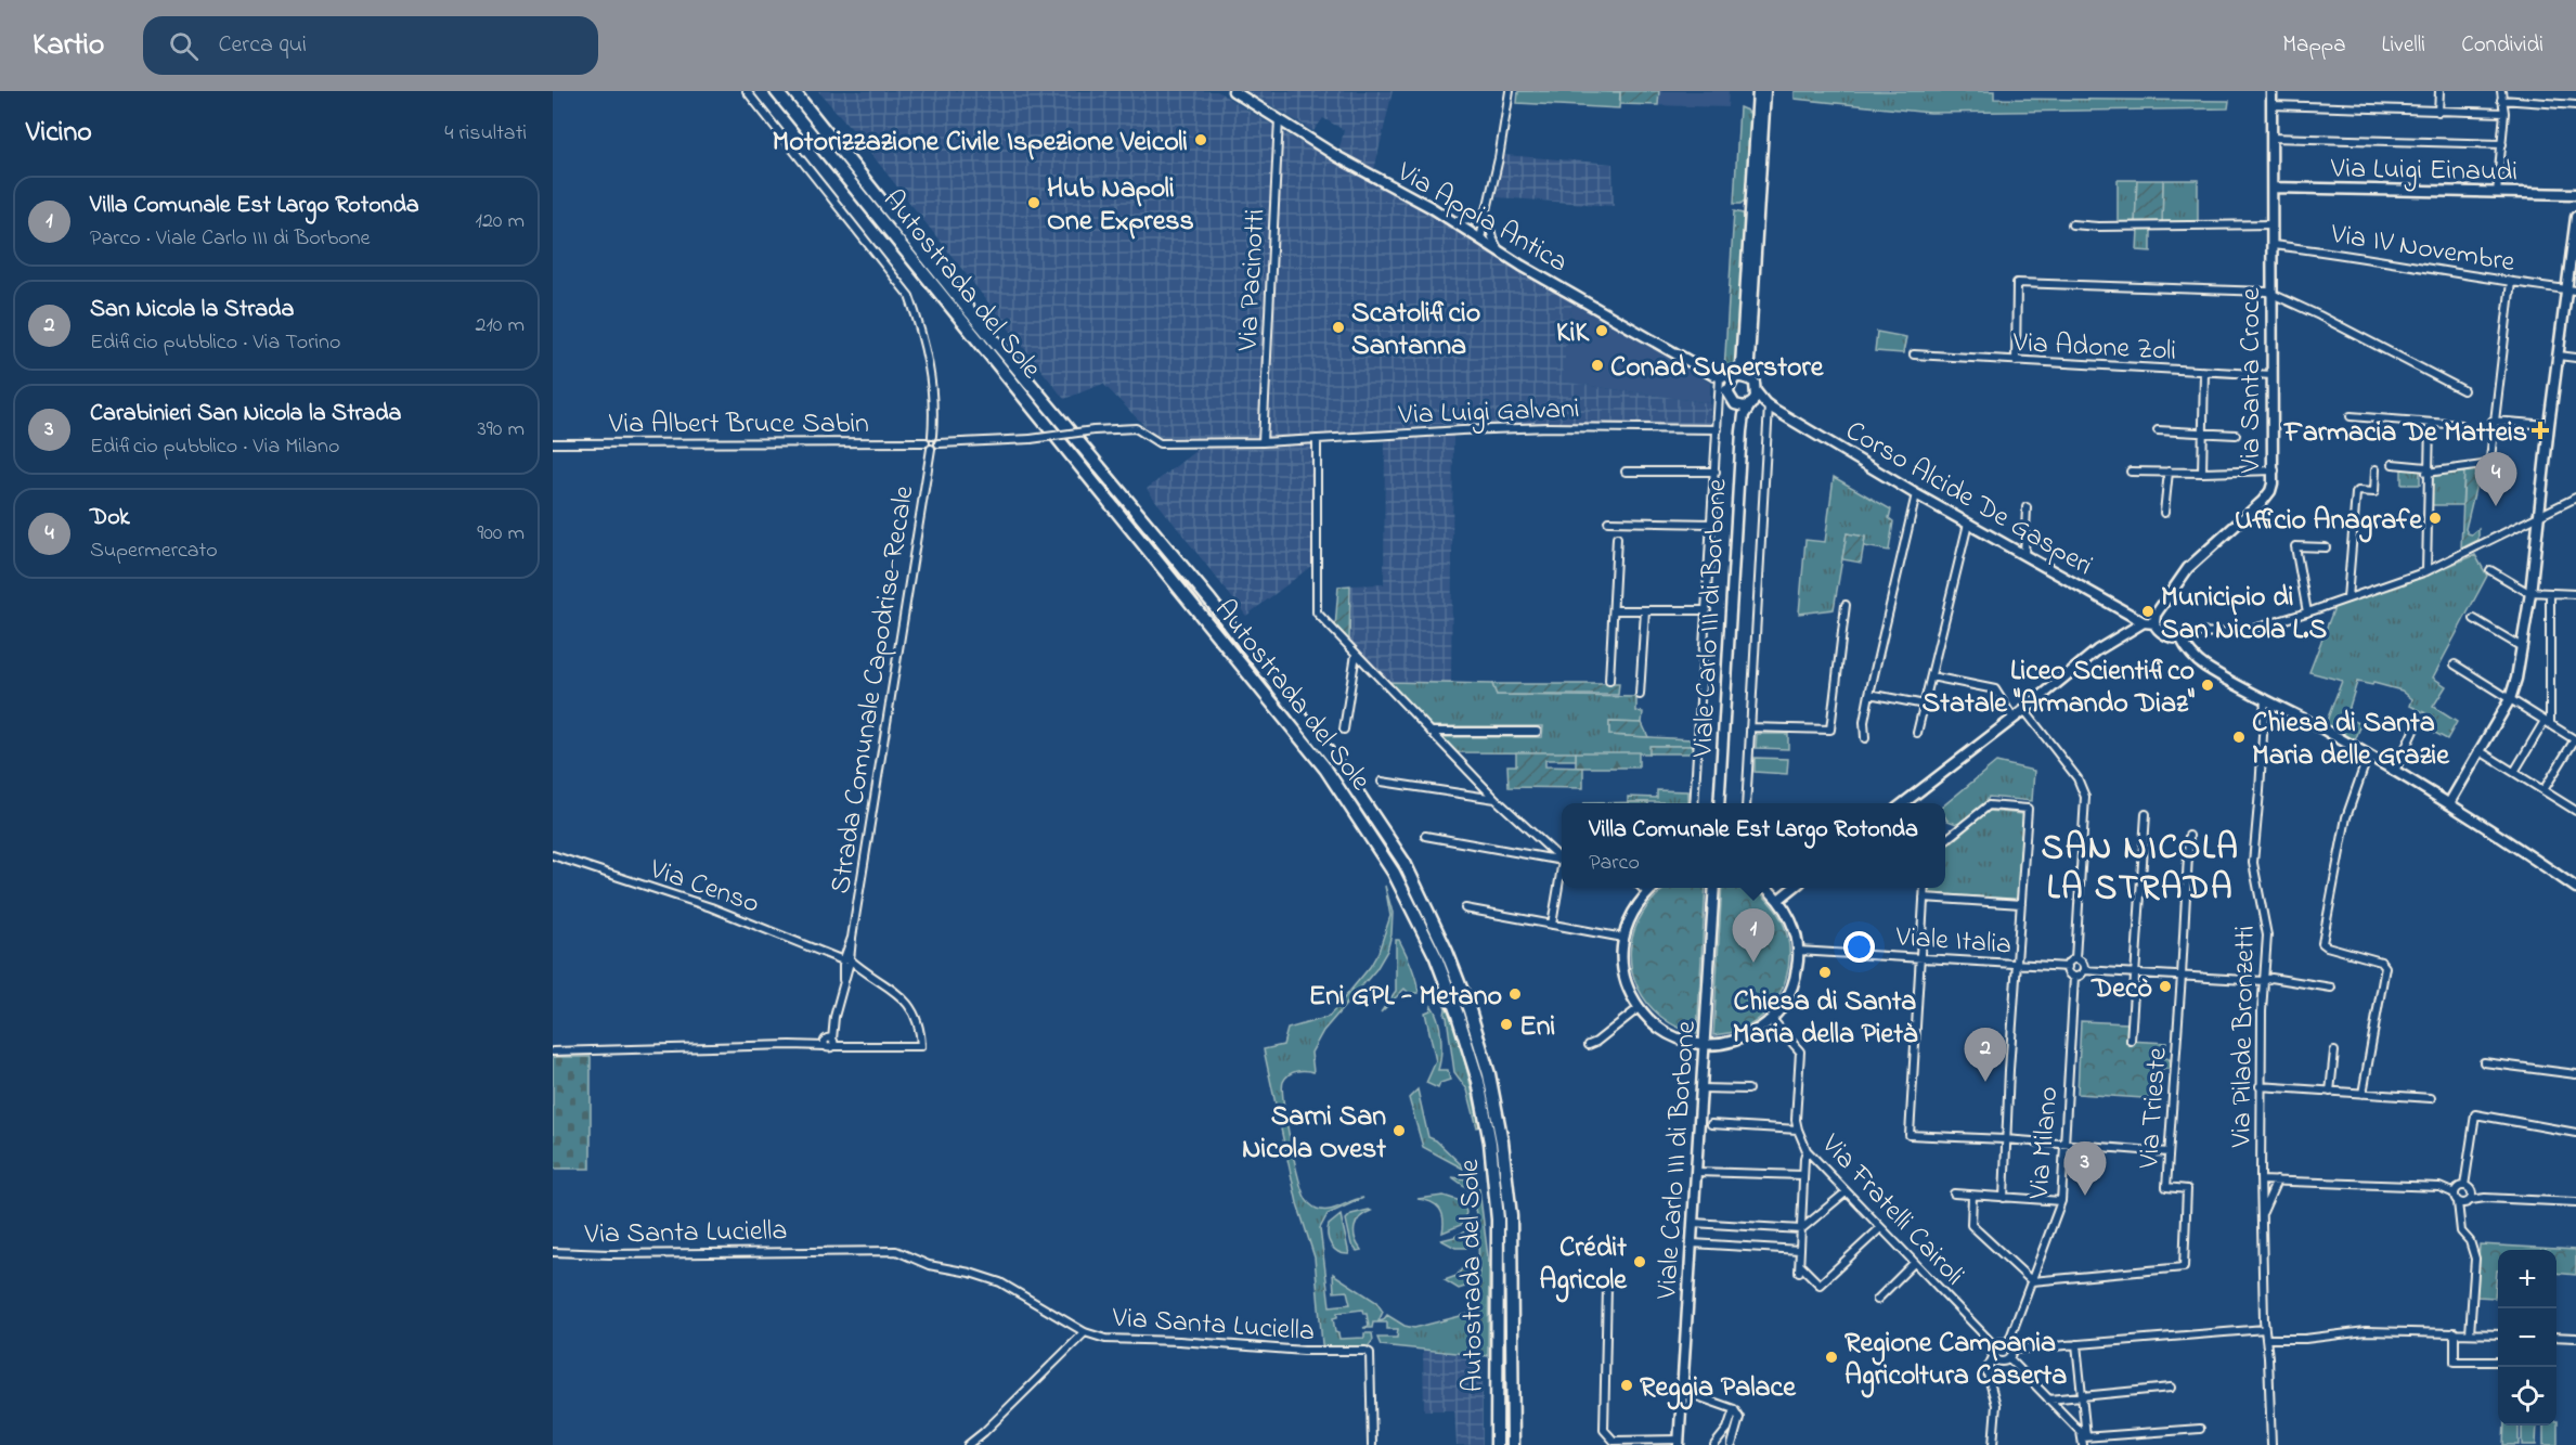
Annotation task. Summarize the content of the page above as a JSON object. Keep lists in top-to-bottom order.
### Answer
{
  "streets": {
    "highway": ["Autostrada del Sole"],
    "street": [
      "Via Luigi Einaudi",
      "Via Appia Antica",
      "Via IV Novembre",
      "Via Pacinotti",
      "Via Adone Zoli",
      "Via Santa Croce",
      "Via Luigi Galvani",
      "Via Albert Bruce Sabin",
      "Corso Alcide De Gasperi",
      "Viale Carlo III di Borbone",
      "Strada Comunale Capodrise-Recale",
      "Via Censo",
      "Viale Italia",
      "Via Pilade Bronzetti",
      "Via Trieste",
      "Via Milano",
      "Via Fratelli Cairoli",
      "Via Santa Luciella"
    ]
  },
  "crossings": [
    ["Via Luigi Einaudi", "Via Santa Croce"],
    ["Via Appia Antica", "Via Pacinotti"],
    ["Via Appia Antica", "Corso Alcide De Gasperi"],
    ["Via Appia Antica", "Viale Carlo III di Borbone"],
    ["Via IV Novembre", "Via Santa Croce"],
    ["Via Pacinotti", "Via Luigi Galvani"],
    ["Via Adone Zoli", "Via Santa Croce"],
    ["Via Santa Croce", "Corso Alcide De Gasperi"],
    ["Via Albert Bruce Sabin", "Strada Comunale Capodrise-Recale"],
    ["Corso Alcide De Gasperi", "Viale Carlo III di Borbone"],
    ["Strada Comunale Capodrise-Recale", "Via Censo"],
    ["Viale Italia", "Via Milano"],
    ["Via Trieste", "Via Milano"],
    ["Via Milano", "Via Fratelli Cairoli"]
  ],
  "districts": ["SAN NICOLA LA STRADA"],
  "places": {
    "other": [
      "Motorizzazione Civile Ispezione Veicoli",
      "Hub Napoli One Express",
      "Scatolificio Santanna",
      "KiK",
      "Conad Superstore",
      "Ufficio Anagrafe",
      "Municipio di San Nicola L.S",
      "Liceo Scientifico Statale \"Armando Diaz\"",
      "Chiesa di Santa Maria delle Grazie",
      "Chiesa di Santa Maria della Pietà",
      "Decò",
      "Eni GPL - Metano",
      "Eni",
      "Sarni San Nicola Ovest",
      "Crédit Agricole",
      "Regione Campania Agricoltura Caserta",
      "Reggia Palace"
    ],
    "health": ["Farmacia De Matteis"]
  },
  "page": {
    "header": "Kartio",
    "search": "Cerca qui",
    "nav": ["Mappa", "Livelli", "Condividi"],
    "heading": ["Vicino", "4 risultati"],
    "list": [
      {
        "mark": "1",
        "name": "Villa Comunale Est Largo Rotonda",
        "note": "Parco · Viale Carlo III di Borbone",
        "value": "120 m"
      },
      {
        "mark": "2",
        "name": "San Nicola la Strada",
        "note": "Edificio pubblico · Via Torino",
        "value": "210 m"
      },
      {
        "mark": "3",
        "name": "Carabinieri San Nicola la Strada",
        "note": "Edificio pubblico · Via Milano",
        "value": "390 m"
      },
      {
        "mark": "4",
        "name": "Dok",
        "note": "Supermercato",
        "value": "900 m"
      }
    ],
    "pins": [
      "4",
      "1",
      "2",
      "3"
    ],
    "popup": ["Villa Comunale Est Largo Rotonda", "Parco"],
    "map_buttons": ["+", "−"]
  }
}
